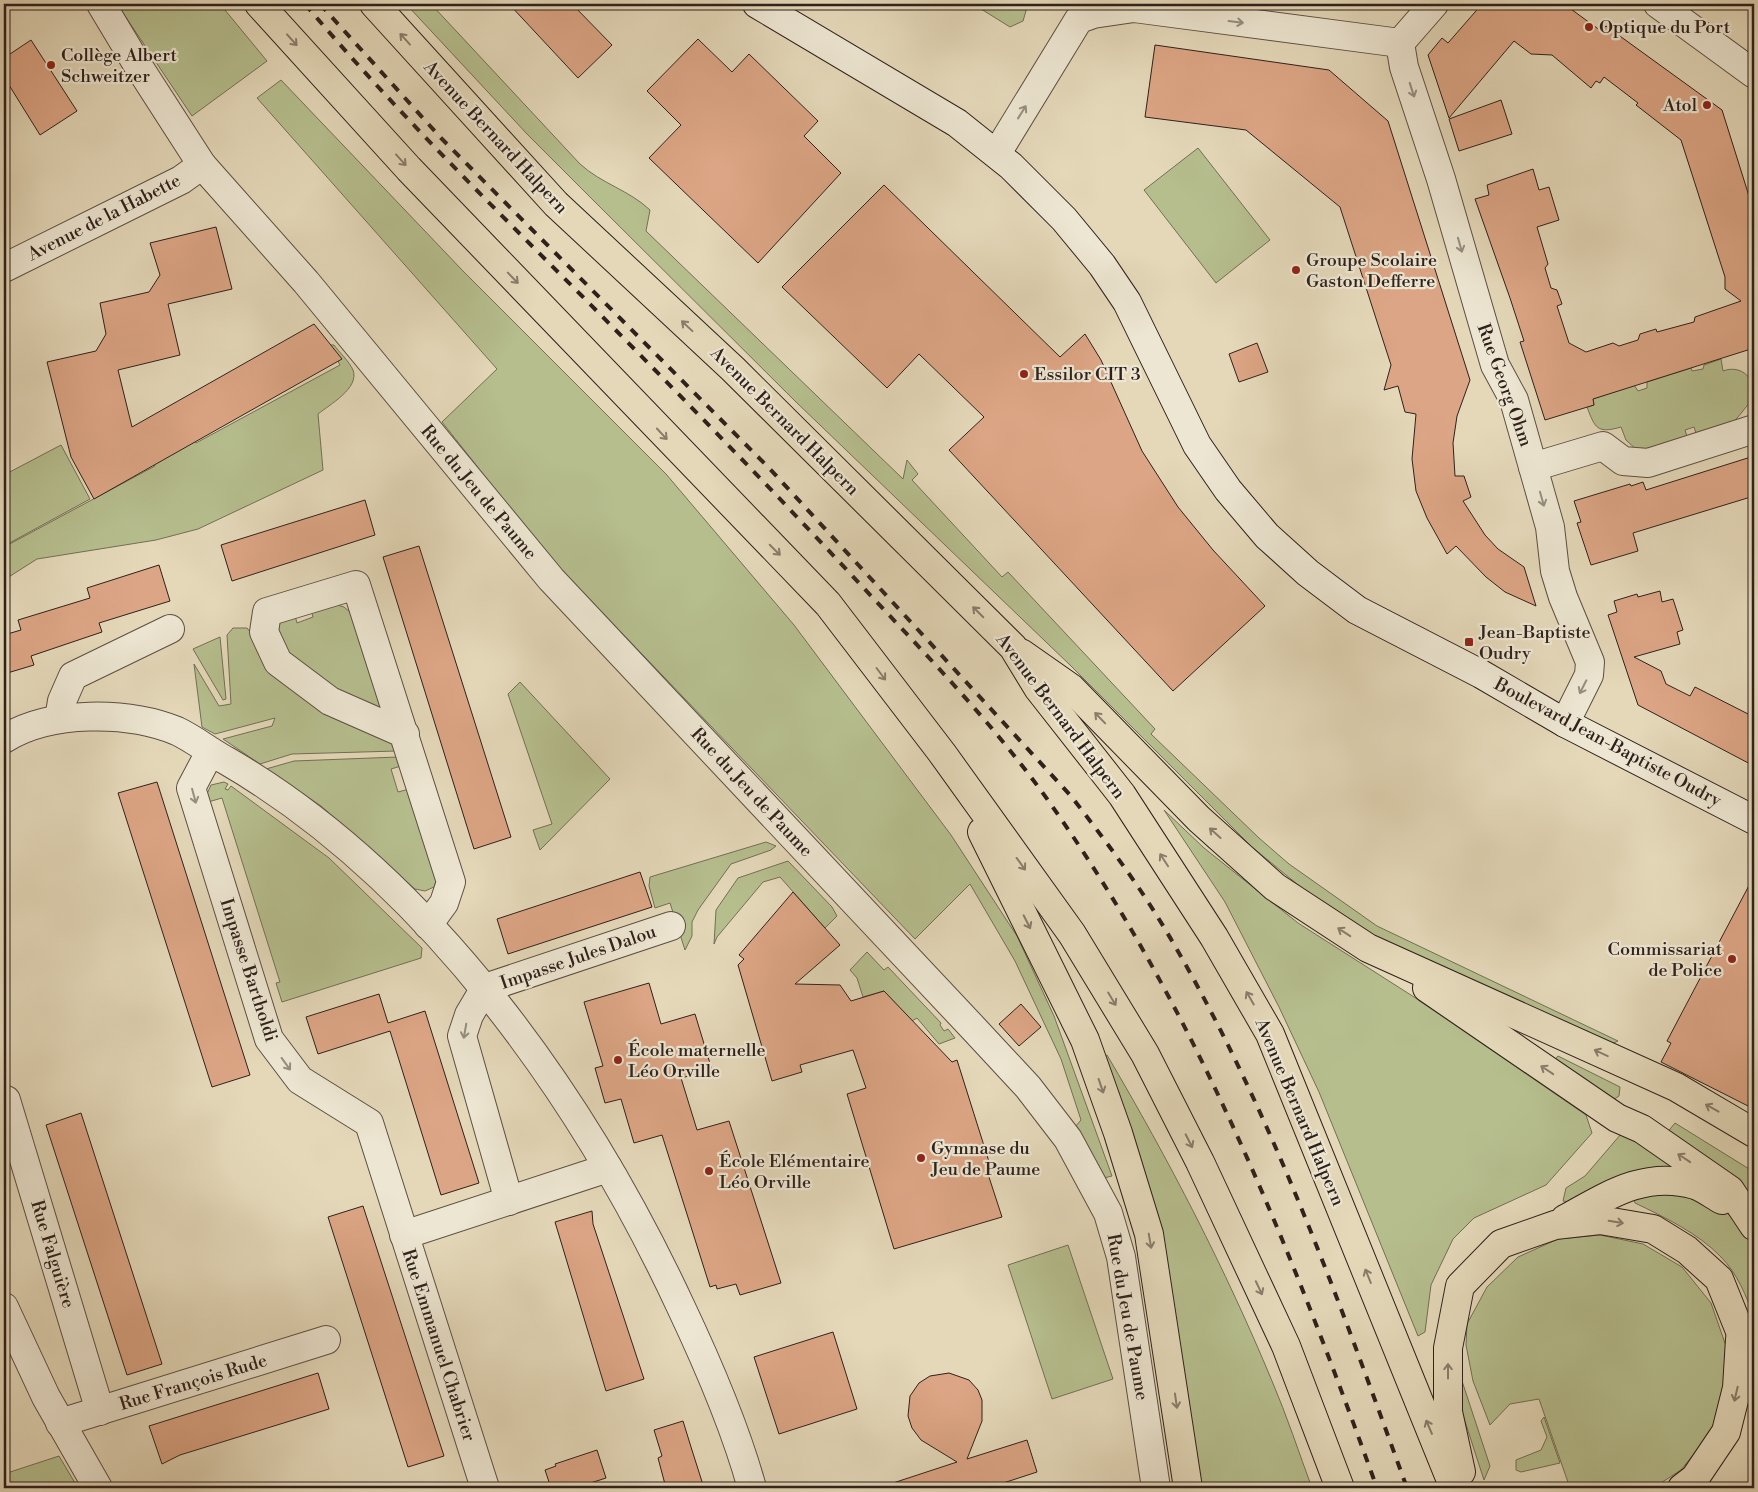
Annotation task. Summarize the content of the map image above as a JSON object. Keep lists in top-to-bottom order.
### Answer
{
  "streets": {
    "highway": ["Avenue Bernard Halpern"],
    "street": [
      "Avenue de la Habette",
      "Rue Georg Ohm",
      "Rue du Jeu de Paume",
      "Boulevard Jean-Baptiste Oudry",
      "Impasse Jules Dalou",
      "Impasse Bartholdi",
      "Rue Falguière",
      "Rue Emmanuel Chabrier",
      "Rue François Rude"
    ]
  },
  "crossings": [
    ["Avenue de la Habette", "Rue du Jeu de Paume"],
    ["Rue Georg Ohm", "Boulevard Jean-Baptiste Oudry"],
    ["Impasse Bartholdi", "Rue Emmanuel Chabrier"],
    ["Rue Falguière", "Rue François Rude"]
  ],
  "one_way": ["Rue Georg Ohm"],
  "places": {
    "other": [
      "Optique du Port",
      "Collège Albert Schweitzer",
      "Atol",
      "Groupe Scolaire Gaston Defferre",
      "Essilor CIT 3",
      "Commissariat de Police",
      "École maternelle Léo Orville",
      "Gymnase du Jeu de Paume",
      "École Elémentaire Léo Orville"
    ],
    "transit": ["Jean-Baptiste Oudry"]
  }
}
